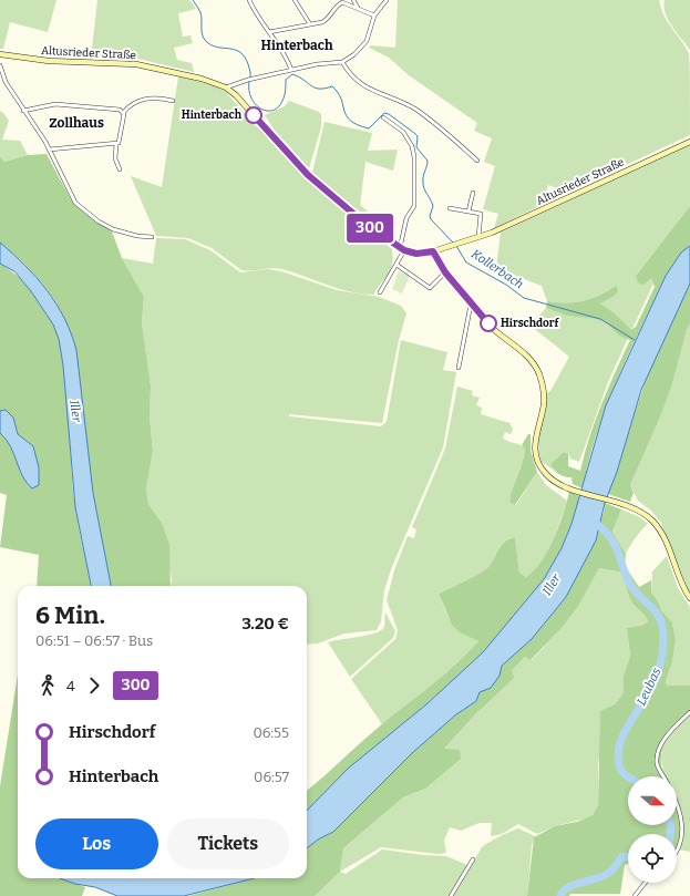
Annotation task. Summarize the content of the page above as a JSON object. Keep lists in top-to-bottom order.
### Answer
{
  "streets": {
    "main road": ["Altusrieder Straße"]
  },
  "districts": ["Hinterbach", "Zollhaus"],
  "water": ["Kollerbach", "Iller", "Leubas"],
  "places": ["Hinterbach", "Hirschdorf"],
  "lines": ["bus line 300"],
  "north": "right",
  "page": {
    "on_map": "300",
    "heading": ["6 Min.", "06:51 – 06:57 · Bus", "3.20 €"],
    "legs": ["4", "300"],
    "list": [
      {
        "name": "Hirschdorf",
        "value": "06:55"
      },
      {
        "name": "Hinterbach",
        "value": "06:57"
      }
    ],
    "buttons": ["Los", "Tickets"]
  }
}
